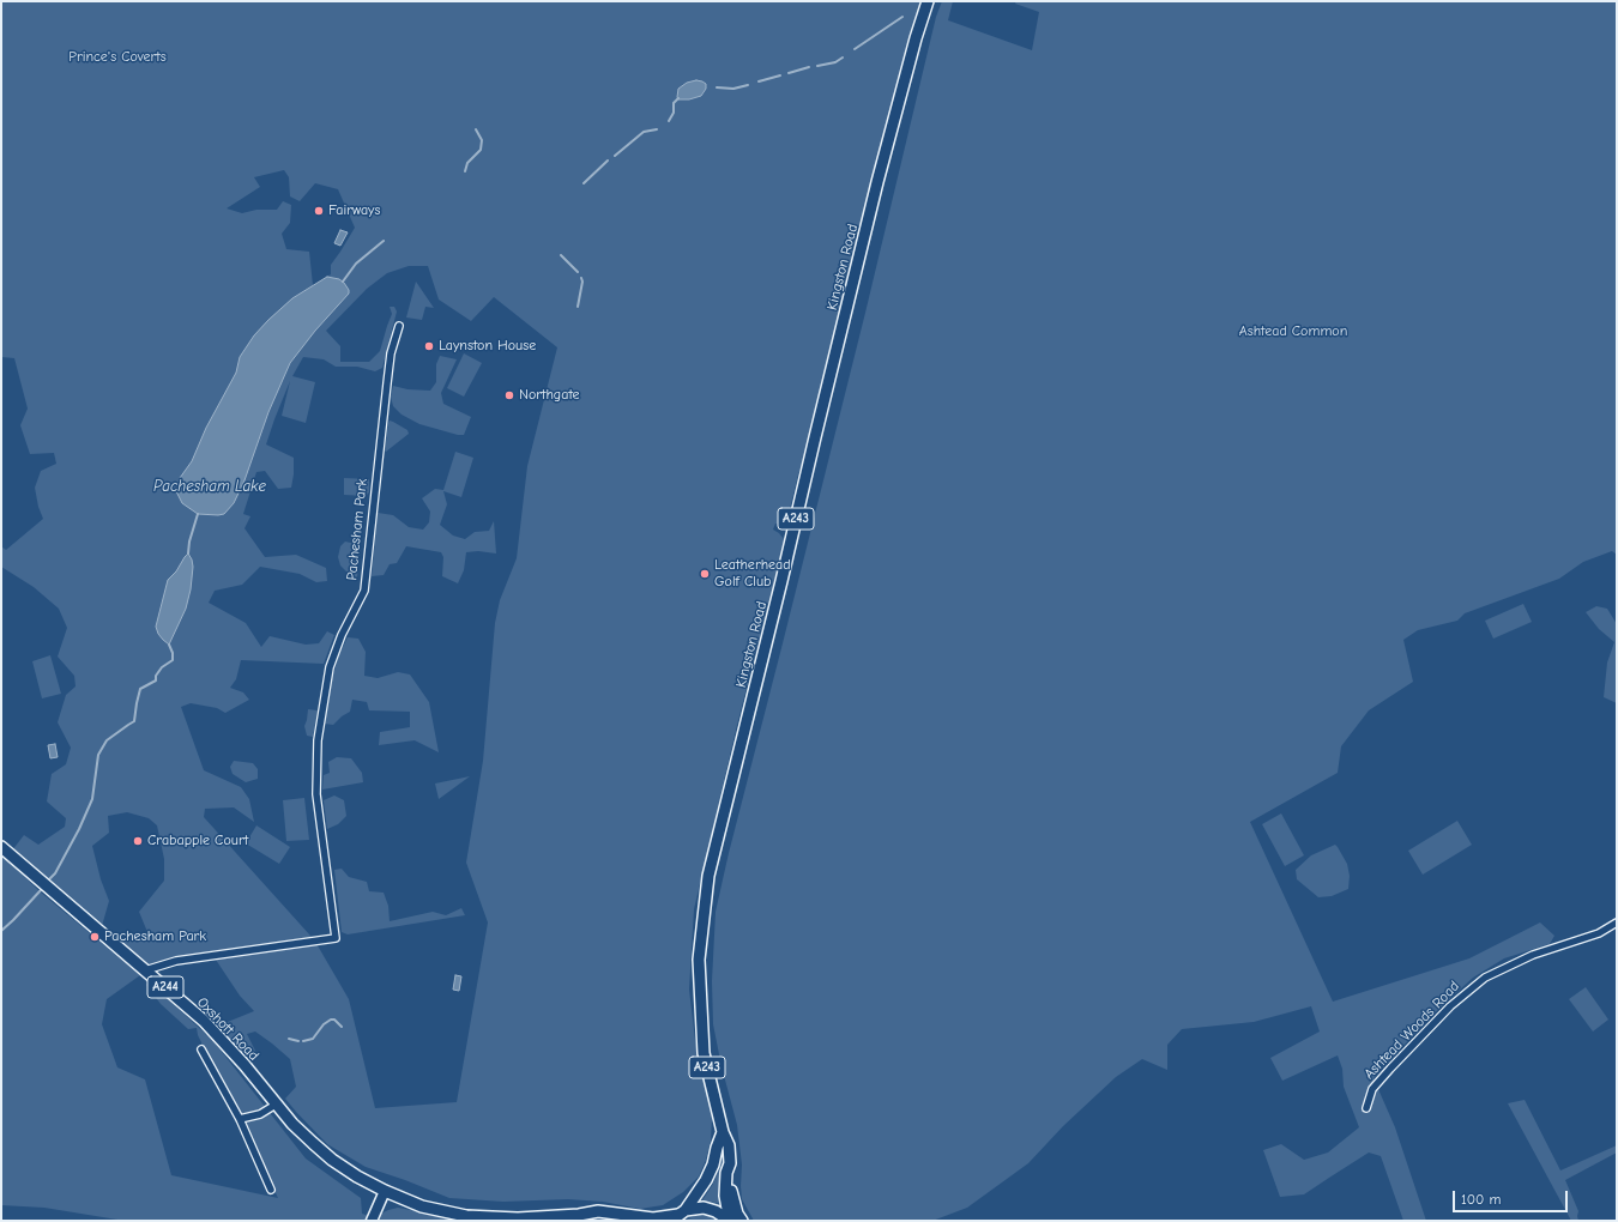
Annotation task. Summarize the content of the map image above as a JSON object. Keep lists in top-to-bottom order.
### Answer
{
  "streets": {
    "main road": [
      "Kingston Road",
      "A243",
      "A244",
      "Oxshott Road"
    ],
    "street": ["Pachesham Park", "Ashtead Woods Road"]
  },
  "crossings": [
    ["Pachesham Park", "Oxshott Road"]
  ],
  "water": ["Pachesham Lake"],
  "parks": ["Prince's Coverts", "Ashtead Common"],
  "places": [
    "Fairways",
    "Laynston House",
    "Northgate",
    "Leatherhead Golf Club",
    "Crabapple Court",
    "Pachesham Park"
  ],
  "scale_bar": "100 m"
}
